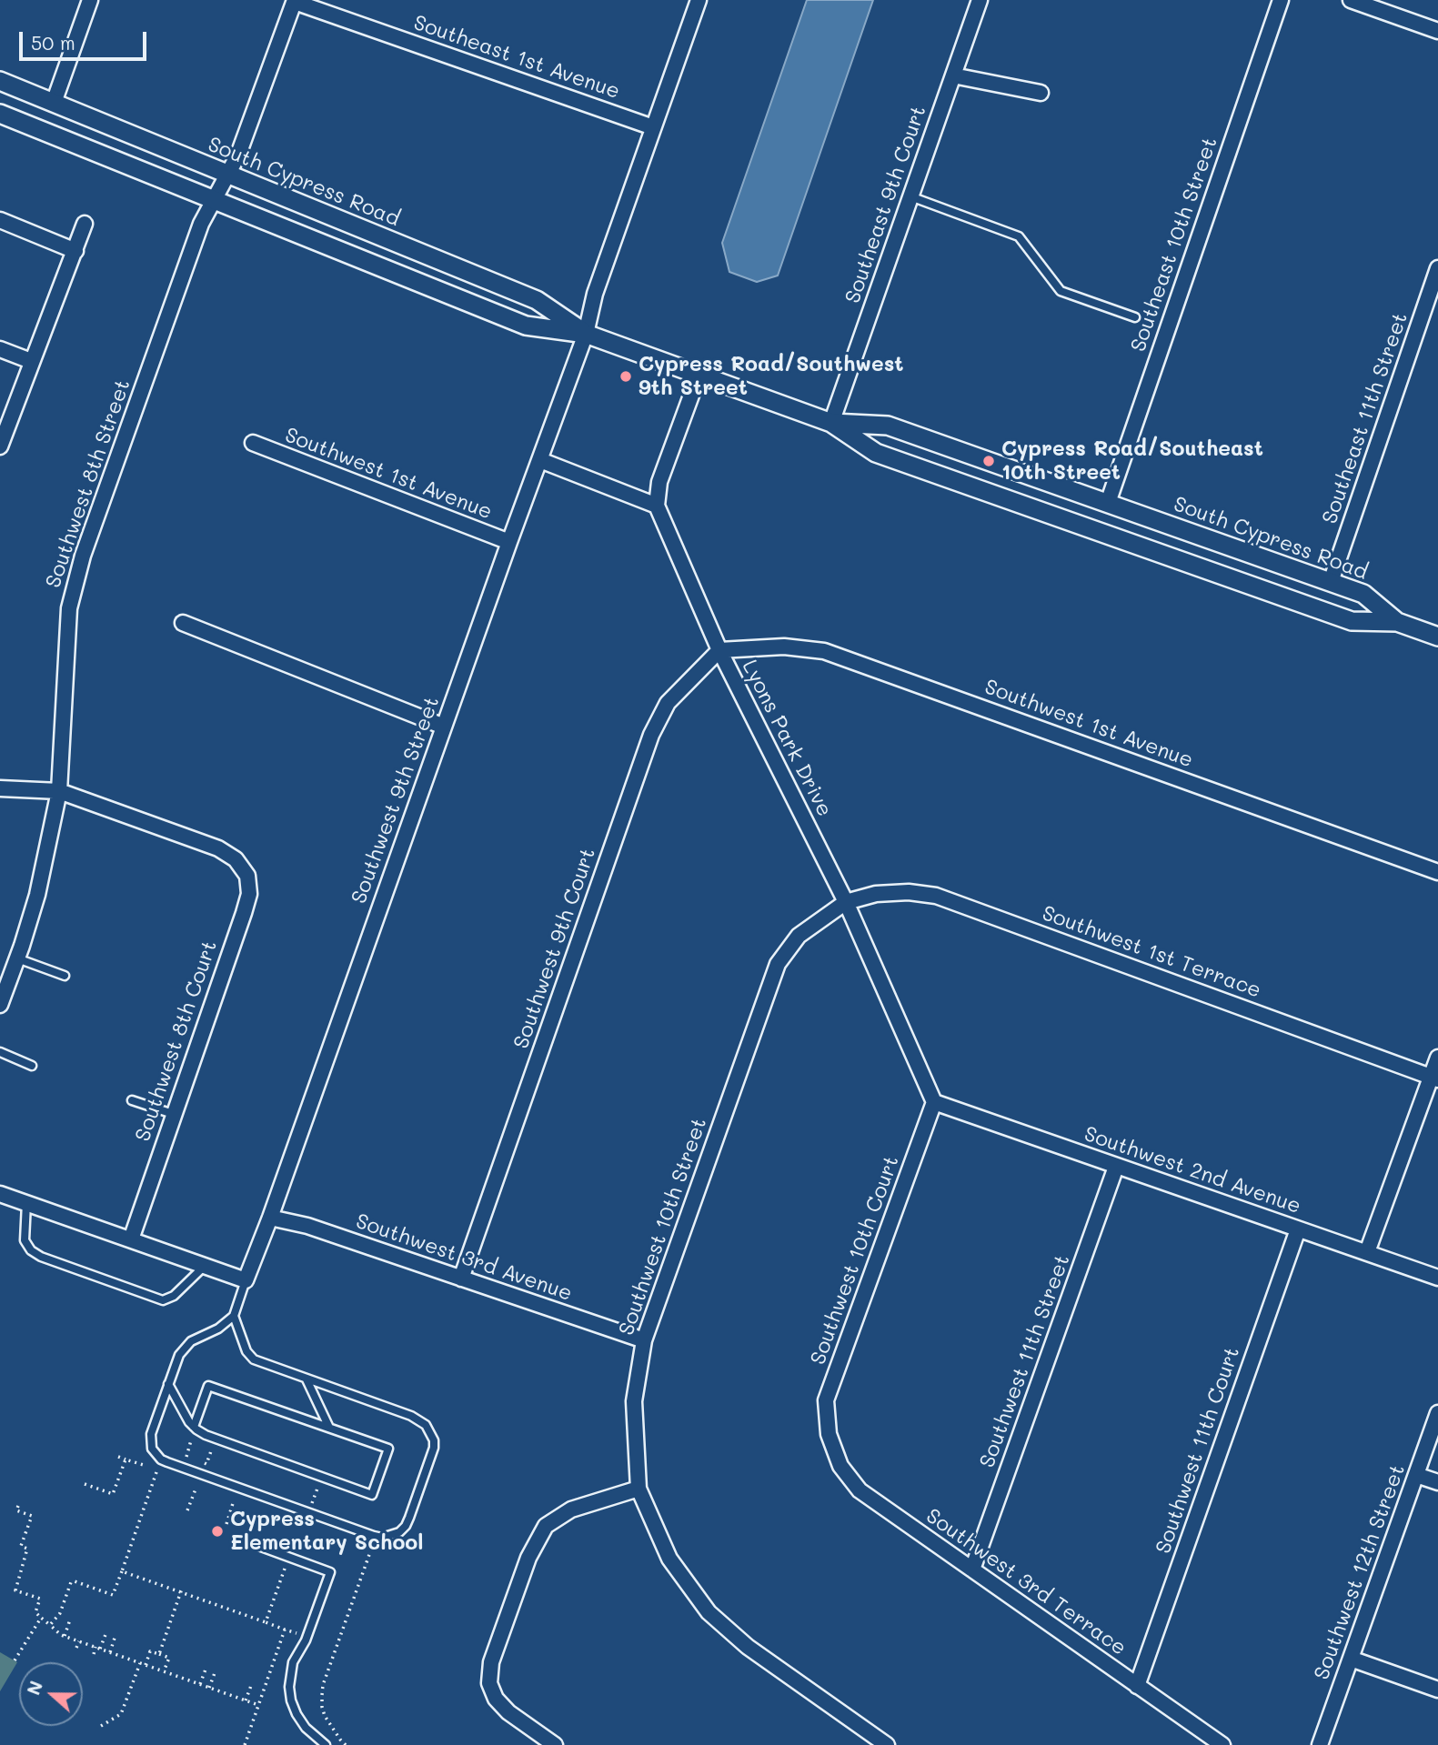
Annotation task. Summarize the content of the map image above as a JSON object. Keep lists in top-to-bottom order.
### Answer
{
  "streets": {
    "street": [
      "Southeast 1st Avenue",
      "South Cypress Road",
      "Southeast 9th Court",
      "Southeast 10th Street",
      "Southeast 11th Street",
      "Southwest 1st Avenue",
      "Southwest 8th Street",
      "Lyons Park Drive",
      "Southwest 9th Street",
      "Southwest 9th Court",
      "Southwest 1st Terrace",
      "Southwest 8th Court",
      "Southwest 2nd Avenue",
      "Southwest 10th Street",
      "Southwest 3rd Avenue",
      "Southwest 10th Court",
      "Southwest 11th Street",
      "Southwest 11th Court",
      "Southwest 12th Street",
      "Southwest 3rd Terrace"
    ]
  },
  "crossings": [
    ["Southeast 1st Avenue", "Southwest 8th Street"],
    ["Southeast 1st Avenue", "Southwest 9th Street"],
    ["South Cypress Road", "Southeast 9th Court"],
    ["South Cypress Road", "Southeast 10th Street"],
    ["South Cypress Road", "Southeast 11th Street"],
    ["South Cypress Road", "Southwest 8th Street"],
    ["South Cypress Road", "Southwest 9th Street"],
    ["Southwest 1st Avenue", "Lyons Park Drive"],
    ["Southwest 1st Avenue", "Southwest 9th Street"],
    ["Southwest 1st Avenue", "Southwest 9th Court"],
    ["Southwest 8th Street", "Southwest 8th Court"],
    ["Lyons Park Drive", "Southwest 9th Court"],
    ["Lyons Park Drive", "Southwest 1st Terrace"],
    ["Lyons Park Drive", "Southwest 2nd Avenue"],
    ["Lyons Park Drive", "Southwest 10th Street"],
    ["Lyons Park Drive", "Southwest 10th Court"],
    ["Southwest 9th Street", "Southwest 3rd Avenue"],
    ["Southwest 9th Court", "Southwest 3rd Avenue"],
    ["Southwest 1st Terrace", "Southwest 10th Street"],
    ["Southwest 2nd Avenue", "Southwest 10th Court"],
    ["Southwest 2nd Avenue", "Southwest 11th Street"],
    ["Southwest 2nd Avenue", "Southwest 11th Court"],
    ["Southwest 10th Street", "Southwest 3rd Avenue"],
    ["Southwest 10th Court", "Southwest 3rd Terrace"],
    ["Southwest 11th Street", "Southwest 3rd Terrace"],
    ["Southwest 11th Court", "Southwest 3rd Terrace"]
  ],
  "places": ["Cypress Road/Southwest 9th Street", "Cypress Road/Southeast 10th Street", "Cypress Elementary School"],
  "scale_bar": "50 m",
  "north": "left"
}
